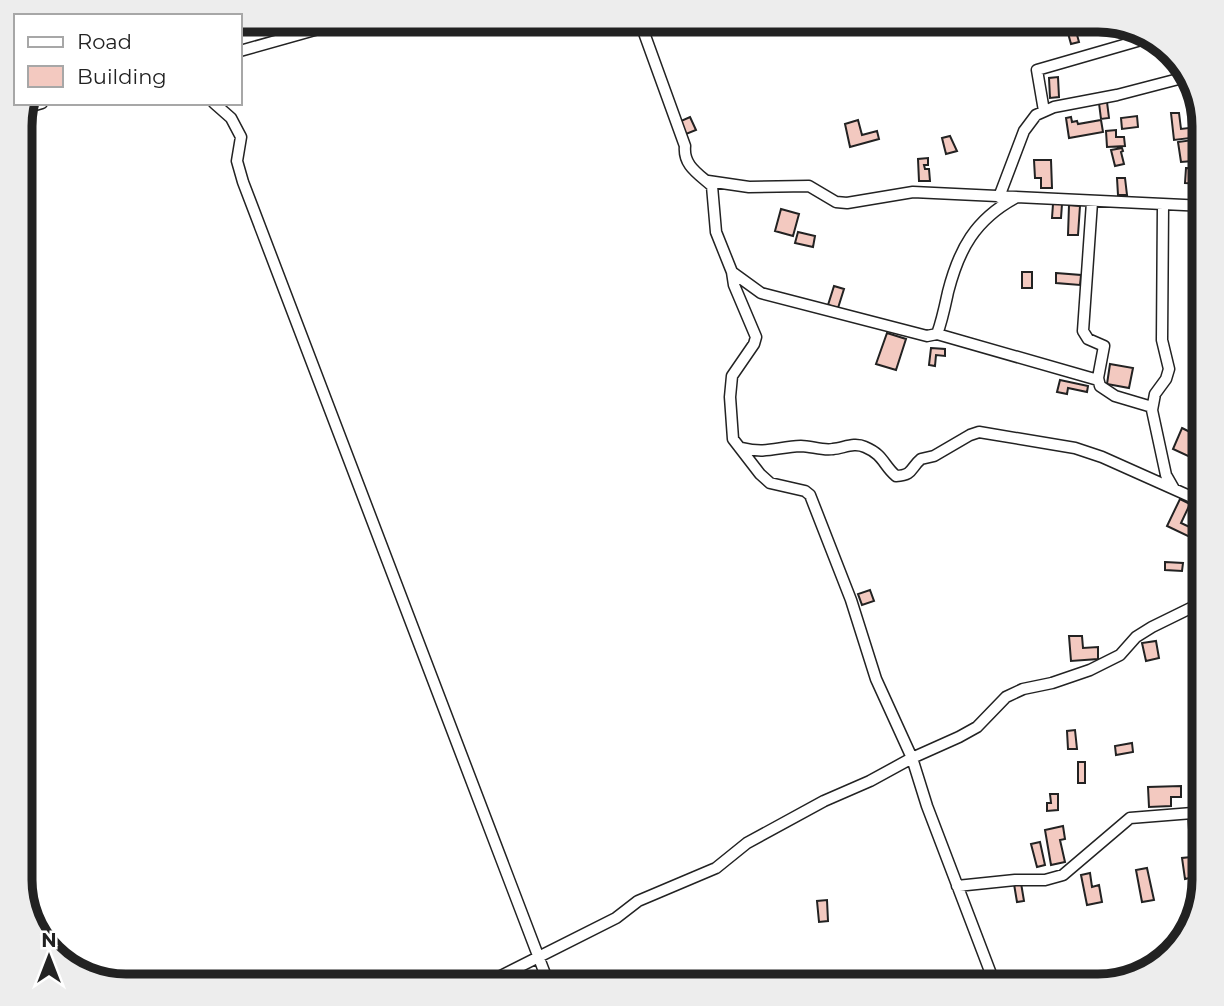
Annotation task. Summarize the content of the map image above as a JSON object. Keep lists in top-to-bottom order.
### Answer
{
  "legend": ["Road", "Building"],
  "north": "top"
}
